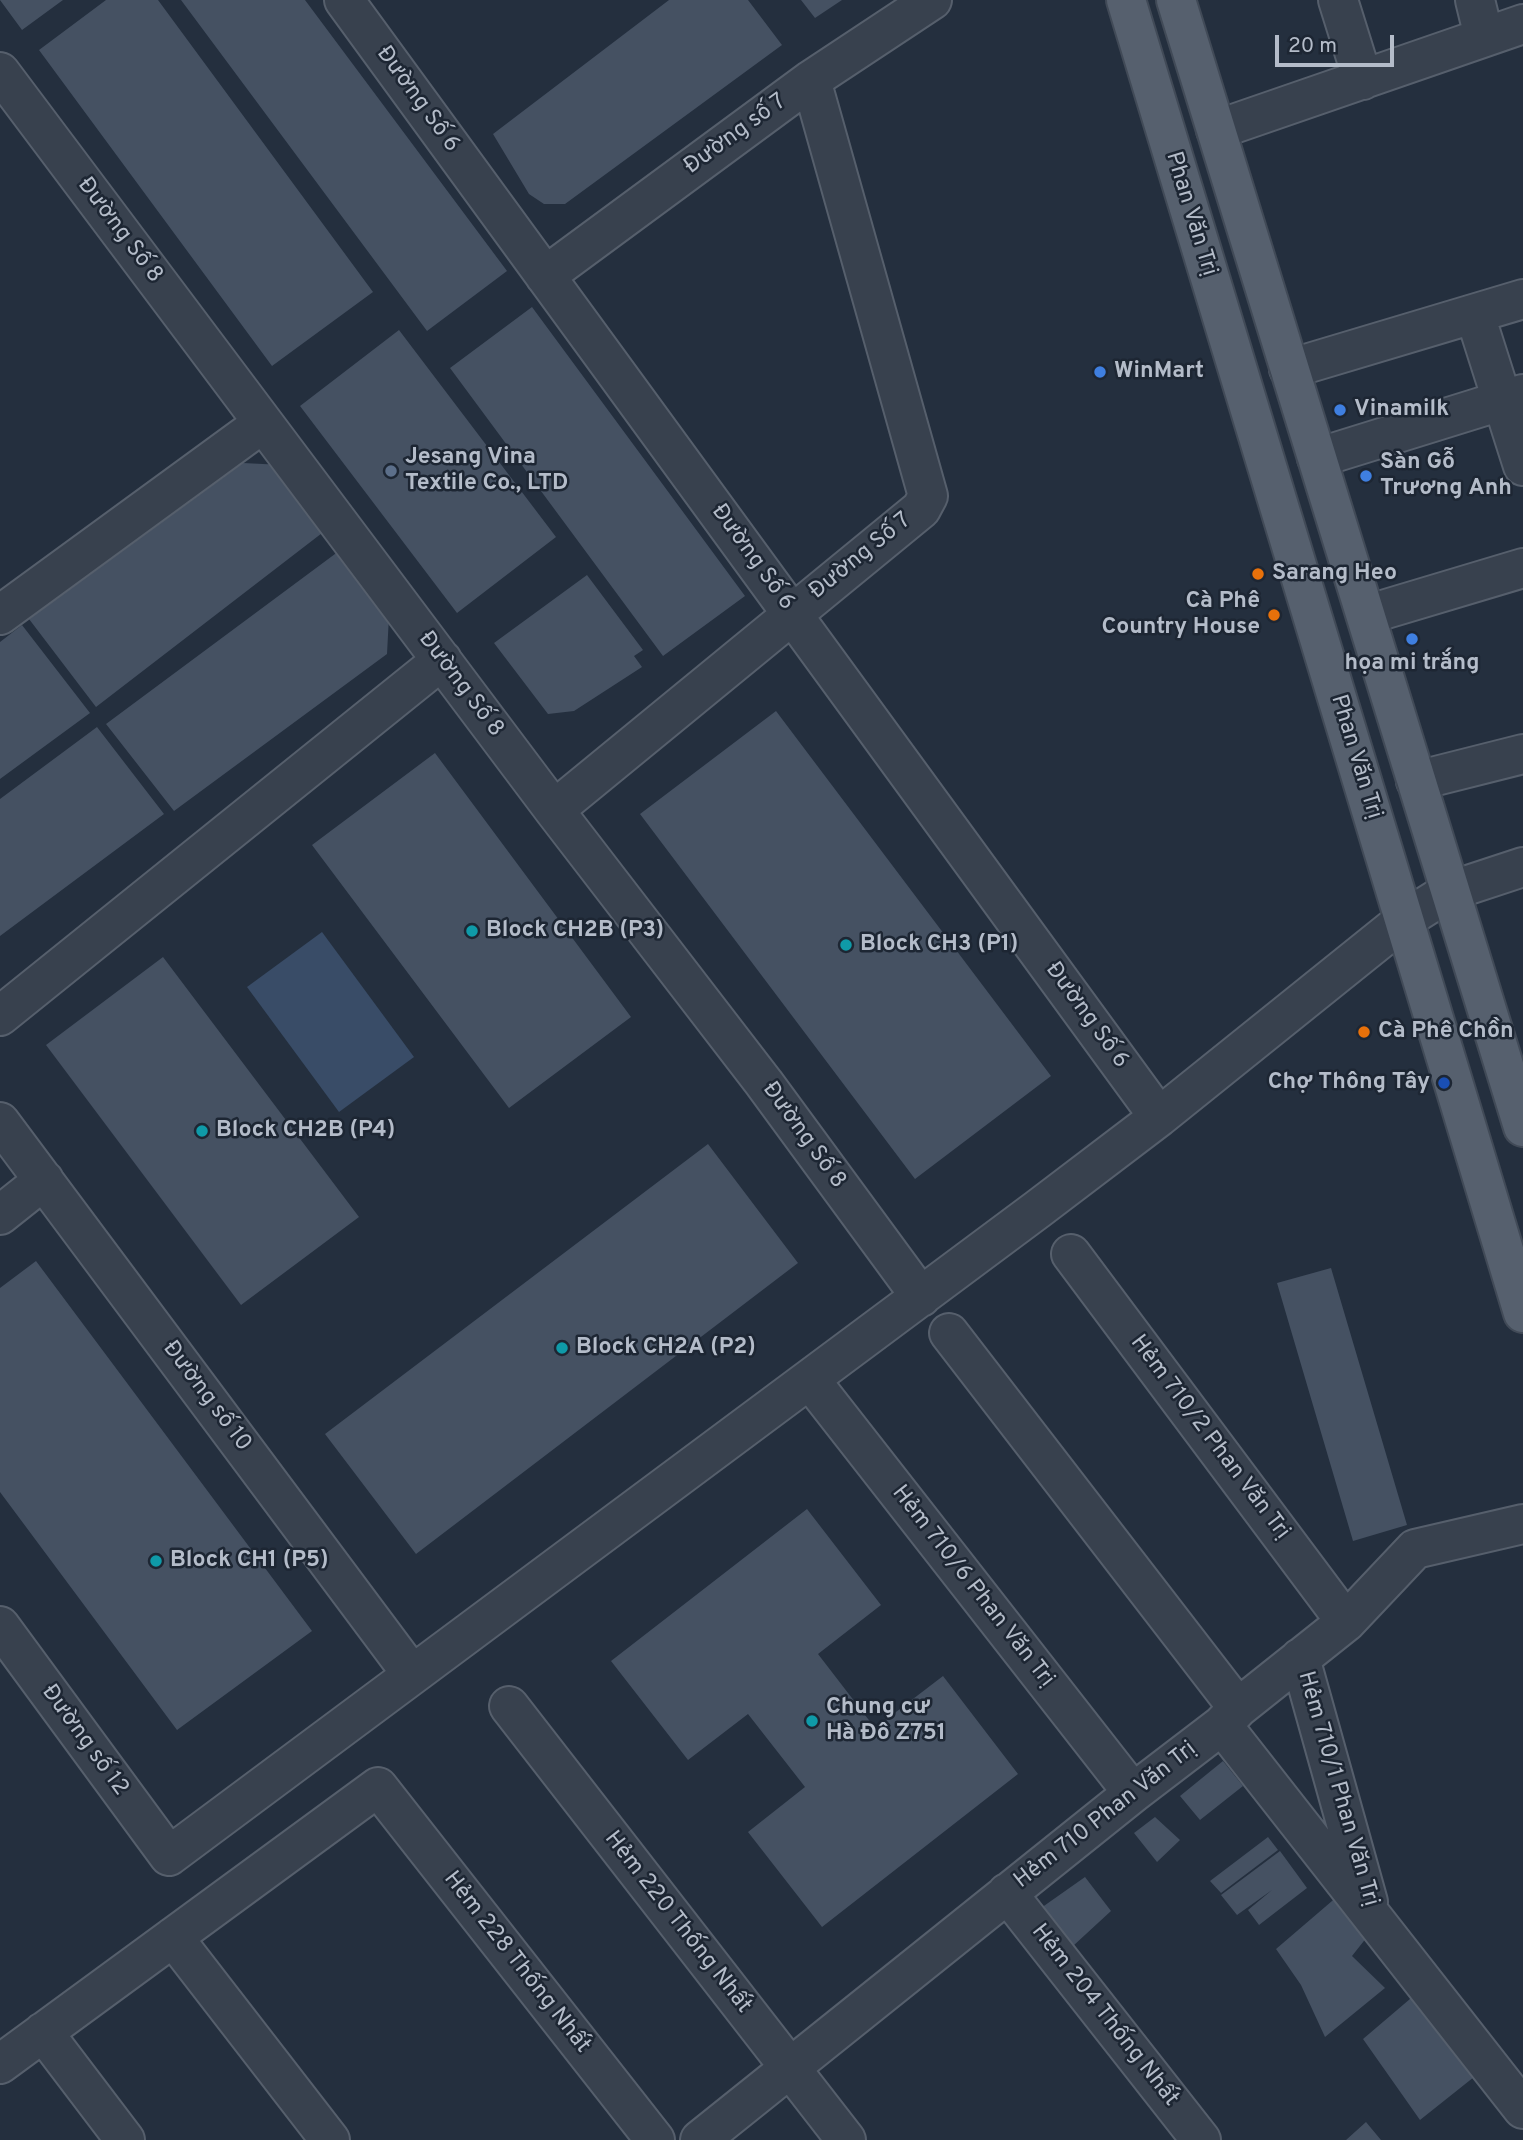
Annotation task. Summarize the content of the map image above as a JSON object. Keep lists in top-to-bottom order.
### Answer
{
  "streets": {
    "main road": ["Phan Văn Trị"],
    "street": [
      "Đường Số 6",
      "Đường số 7",
      "Đường Số 8",
      "Đường Số 7",
      "Đường số 10",
      "Hẻm 710/2 Phan Văn Trị",
      "Hẻm 710/6 Phan Văn Trị",
      "Đường số 12",
      "Hẻm 710/1 Phan Văn Trị",
      "Hẻm 710 Phan Văn Trị",
      "Hẻm 220 Thống Nhất",
      "Hẻm 228 Thống Nhất",
      "Hẻm 204 Thống Nhất"
    ]
  },
  "crossings": [
    ["Đường Số 6", "Đường số 7"],
    ["Đường Số 6", "Đường Số 7"],
    ["Đường số 7", "Đường Số 7"],
    ["Đường Số 8", "Đường Số 7"],
    ["Đường số 10", "Đường số 12"],
    ["Hẻm 710/2 Phan Văn Trị", "Hẻm 710 Phan Văn Trị"],
    ["Hẻm 710/6 Phan Văn Trị", "Hẻm 710 Phan Văn Trị"],
    ["Hẻm 710/1 Phan Văn Trị", "Hẻm 710 Phan Văn Trị"],
    ["Hẻm 710 Phan Văn Trị", "Hẻm 220 Thống Nhất"],
    ["Hẻm 710 Phan Văn Trị", "Hẻm 204 Thống Nhất"]
  ],
  "places": [
    "WinMart",
    "Vinamilk",
    "Jesang Vina Textile Co., LTD",
    "Sàn Gỗ Trương Anh",
    "Sarang Heo",
    "Cà Phê Country House",
    "họa mi trắng",
    "Block CH2B (P3)",
    "Block CH3 (P1)",
    "Cà Phê Chồn",
    "Chợ Thông Tây",
    "Block CH2B (P4)",
    "Block CH2A (P2)",
    "Block CH1 (P5)",
    "Chung cư Hà Đô Z751"
  ],
  "scale_bar": "20 m"
}
